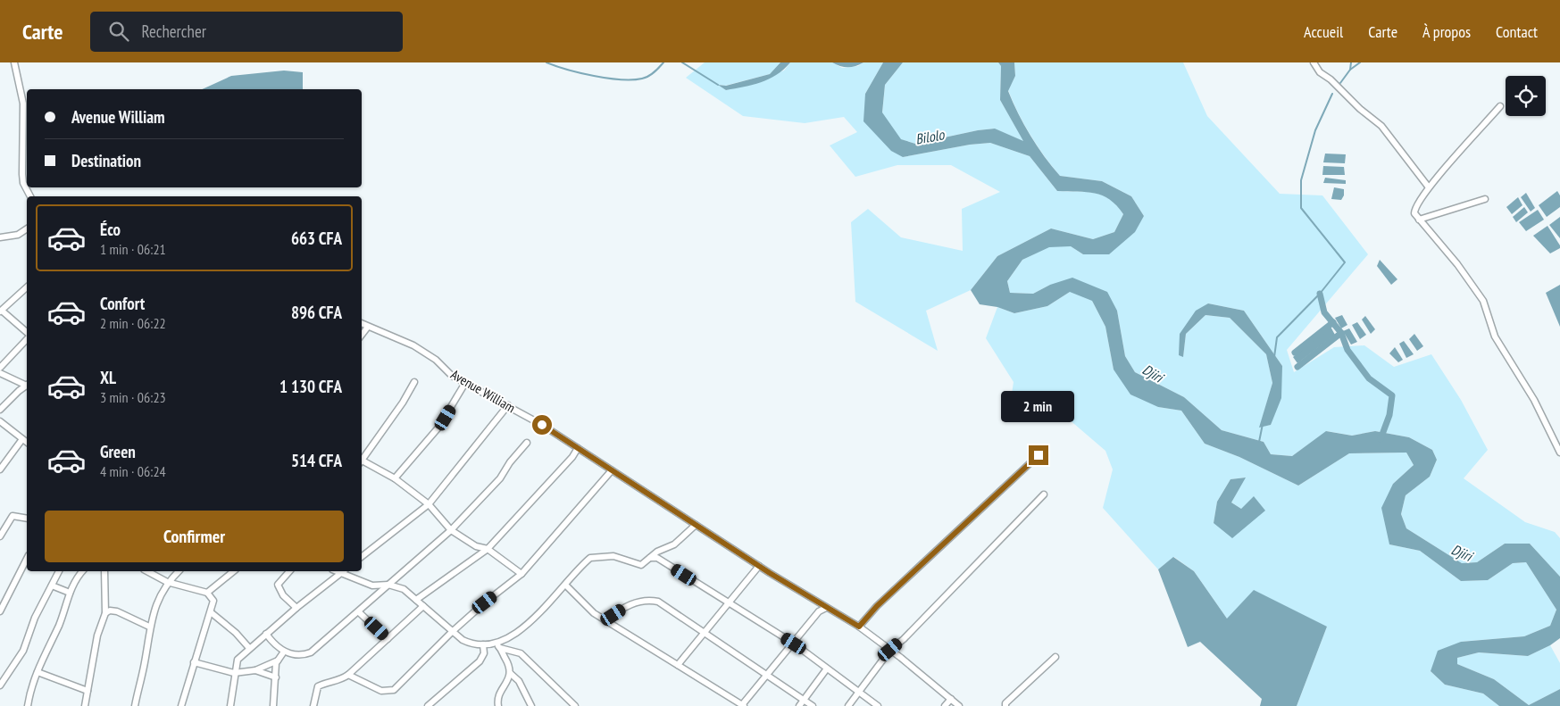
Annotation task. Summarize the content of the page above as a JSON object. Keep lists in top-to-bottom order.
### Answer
{
  "streets": {
    "street": ["Avenue William"]
  },
  "water": ["Bilolo", "Djiri"],
  "page": {
    "header": "Carte",
    "search": "Rechercher",
    "nav": [
      "Accueil",
      "Carte",
      "À propos",
      "Contact"
    ],
    "banner": ["Avenue William", "Destination"],
    "list": [
      {
        "name": "Éco",
        "note": "1 min · 06:21",
        "value": "663 CFA"
      },
      {
        "name": "Confort",
        "note": "2 min · 06:22",
        "value": "896 CFA"
      },
      {
        "name": "XL",
        "note": "3 min · 06:23",
        "value": "1 130 CFA"
      },
      {
        "name": "Green",
        "note": "4 min · 06:24",
        "value": "514 CFA"
      }
    ],
    "bubble": "2 min",
    "buttons": "Confirmer"
  }
}
